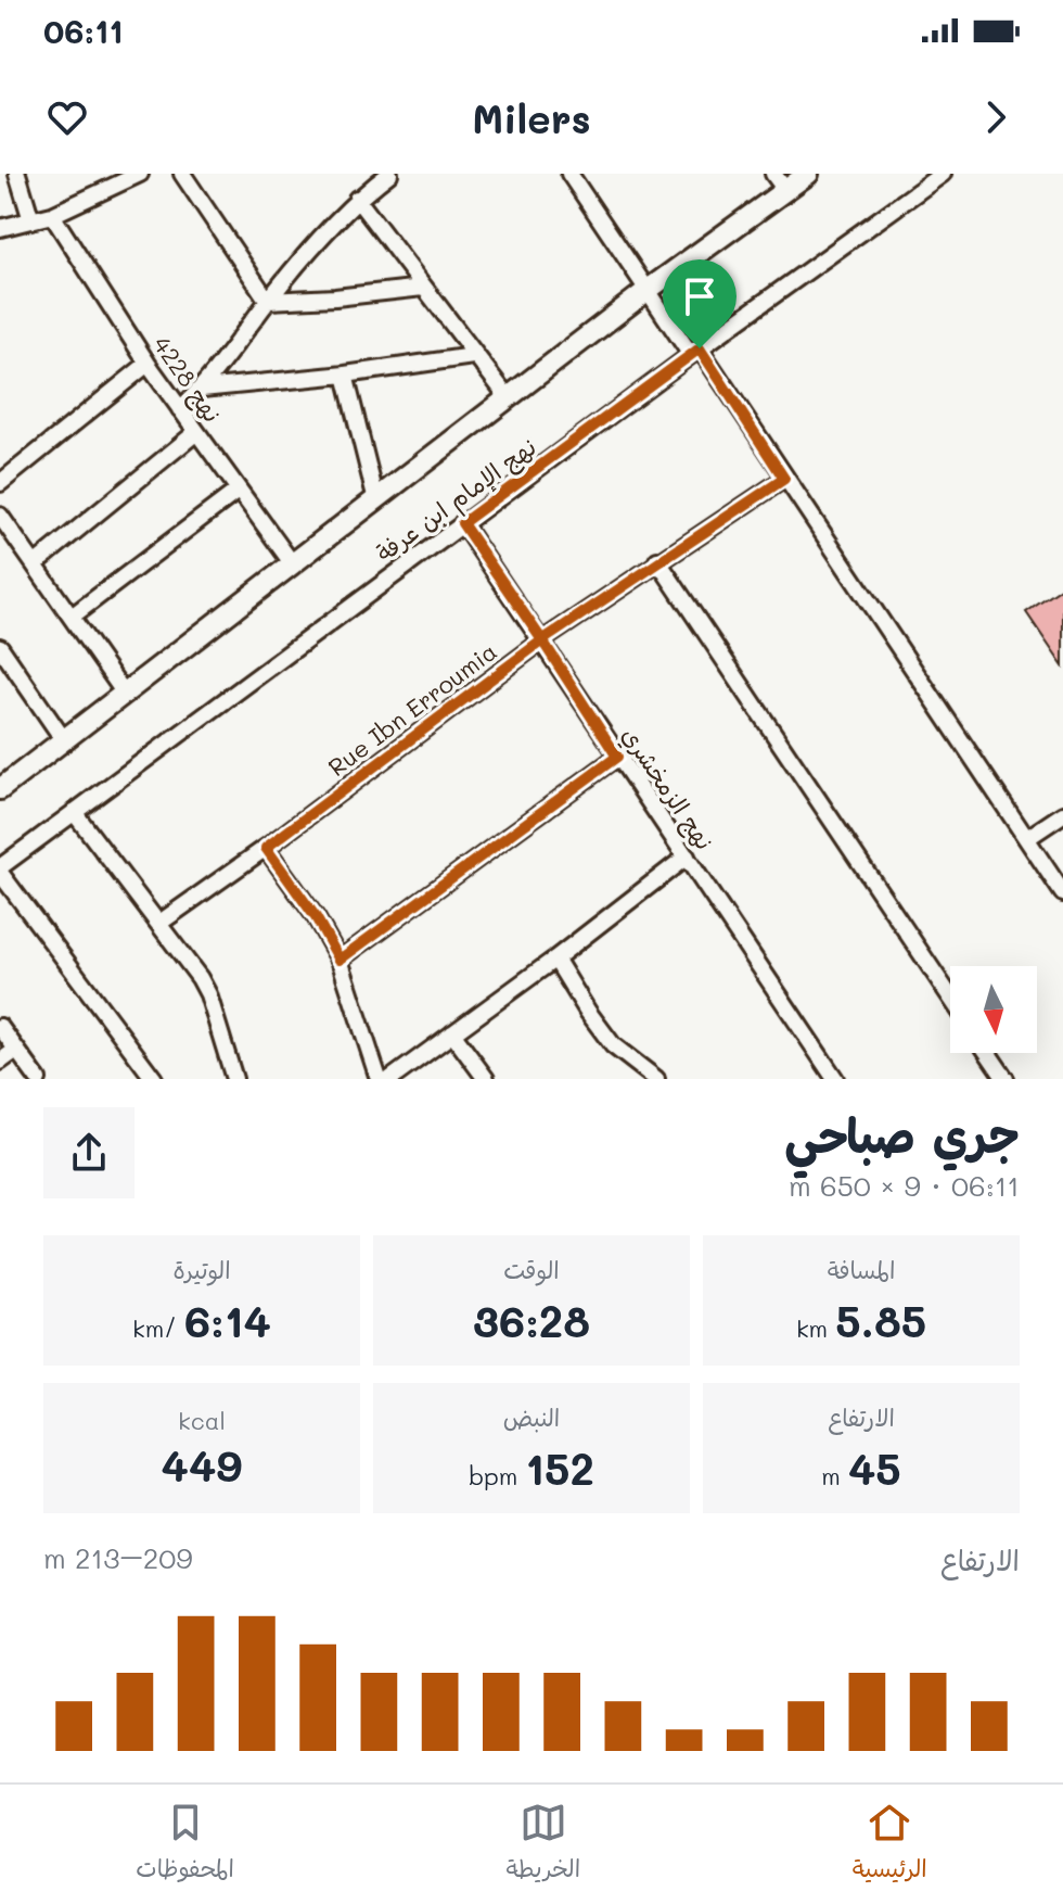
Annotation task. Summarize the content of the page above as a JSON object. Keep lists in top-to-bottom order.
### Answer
{
  "streets": {
    "street": [
      "نهج 4228",
      "نهج الإمام ابن عرفة",
      "Rue Ibn Erroumia",
      "نهج الزمخشري"
    ]
  },
  "crossings": [
    ["نهج الإمام ابن عرفة", "نهج الزمخشري"],
    ["Rue Ibn Erroumia", "نهج الزمخشري"]
  ],
  "north": "bottom",
  "page": {
    "status": "06:11",
    "header": "Milers",
    "heading": ["جري صباحي", "06:11 · 9 × 650 m"],
    "stats": [
      ["المسافة", "5.85 km"],
      ["الوقت", "36:28"],
      ["الوتيرة", "6:14 /km"],
      ["الارتفاع", "45 m"],
      ["النبض", "152 bpm"],
      ["kcal", "449"]
    ],
    "chart": ["الارتفاع", "209–213 m"],
    "tabs": ["الرئيسية", "الخريطة", "المحفوظات"]
  }
}
